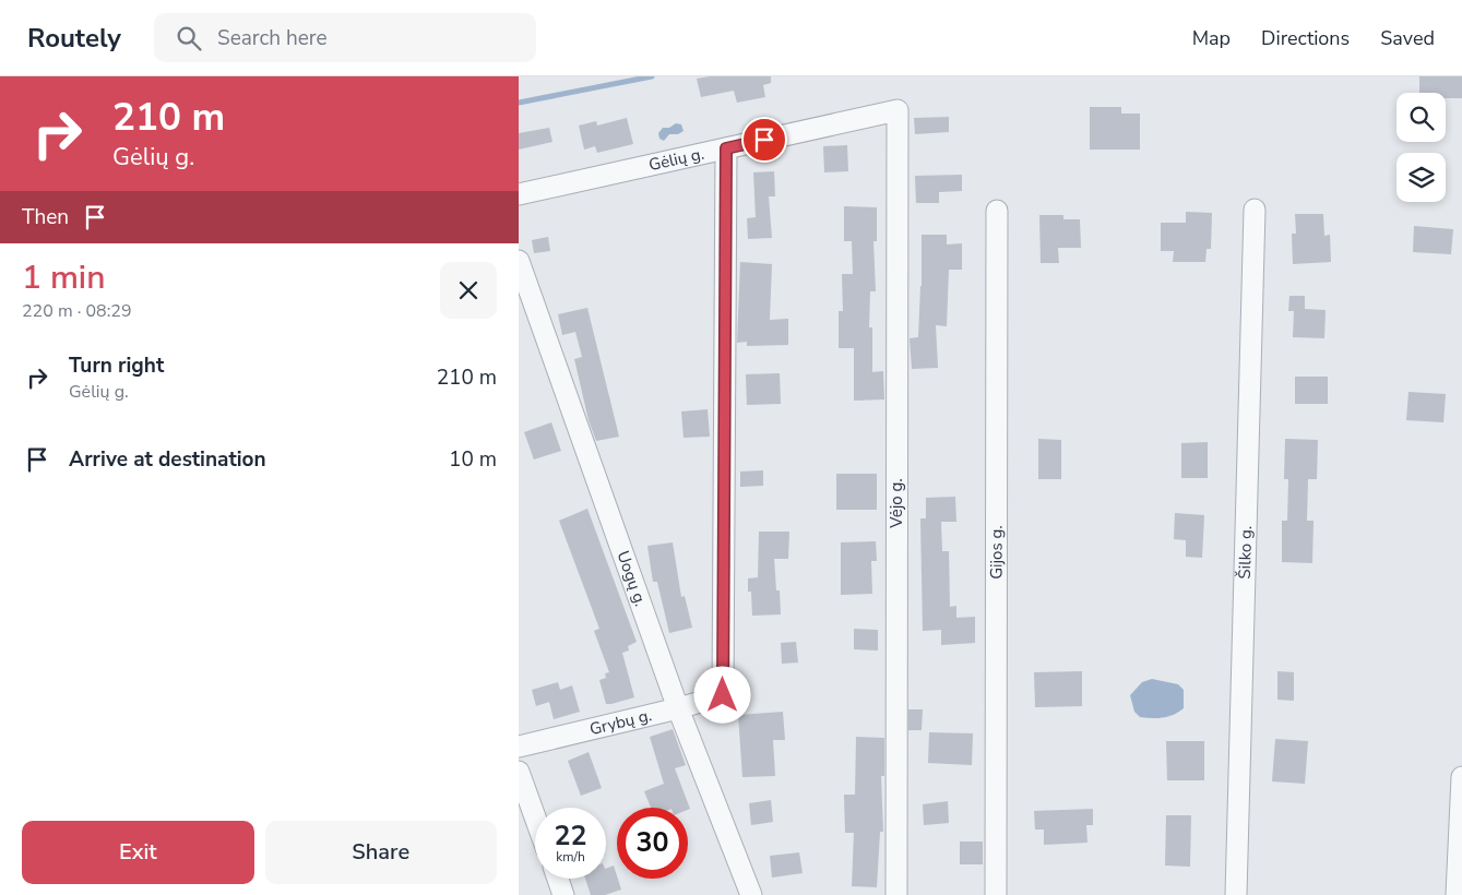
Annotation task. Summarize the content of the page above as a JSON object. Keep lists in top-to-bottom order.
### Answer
{
  "streets": {
    "street": [
      "Gėlių g.",
      "Vėjo g.",
      "Gijos g.",
      "Šilko g.",
      "Uogų g.",
      "Grybų g."
    ]
  },
  "crossings": [
    ["Gėlių g.", "Vėjo g."],
    ["Gėlių g.", "Grybų g."],
    ["Uogų g.", "Grybų g."]
  ],
  "page": {
    "header": "Routely",
    "search": "Search here",
    "nav": ["Map", "Directions", "Saved"],
    "turn": ["210 m", "Gėlių g."],
    "then": "Then",
    "heading": ["1 min", "220 m · 08:29"],
    "list": [
      {
        "name": "Turn right",
        "note": "Gėlių g.",
        "value": "210 m"
      },
      {
        "name": "Arrive at destination",
        "value": "10 m"
      }
    ],
    "speed": "22 km/h",
    "limit": "30",
    "buttons": ["Exit", "Share"]
  }
}
